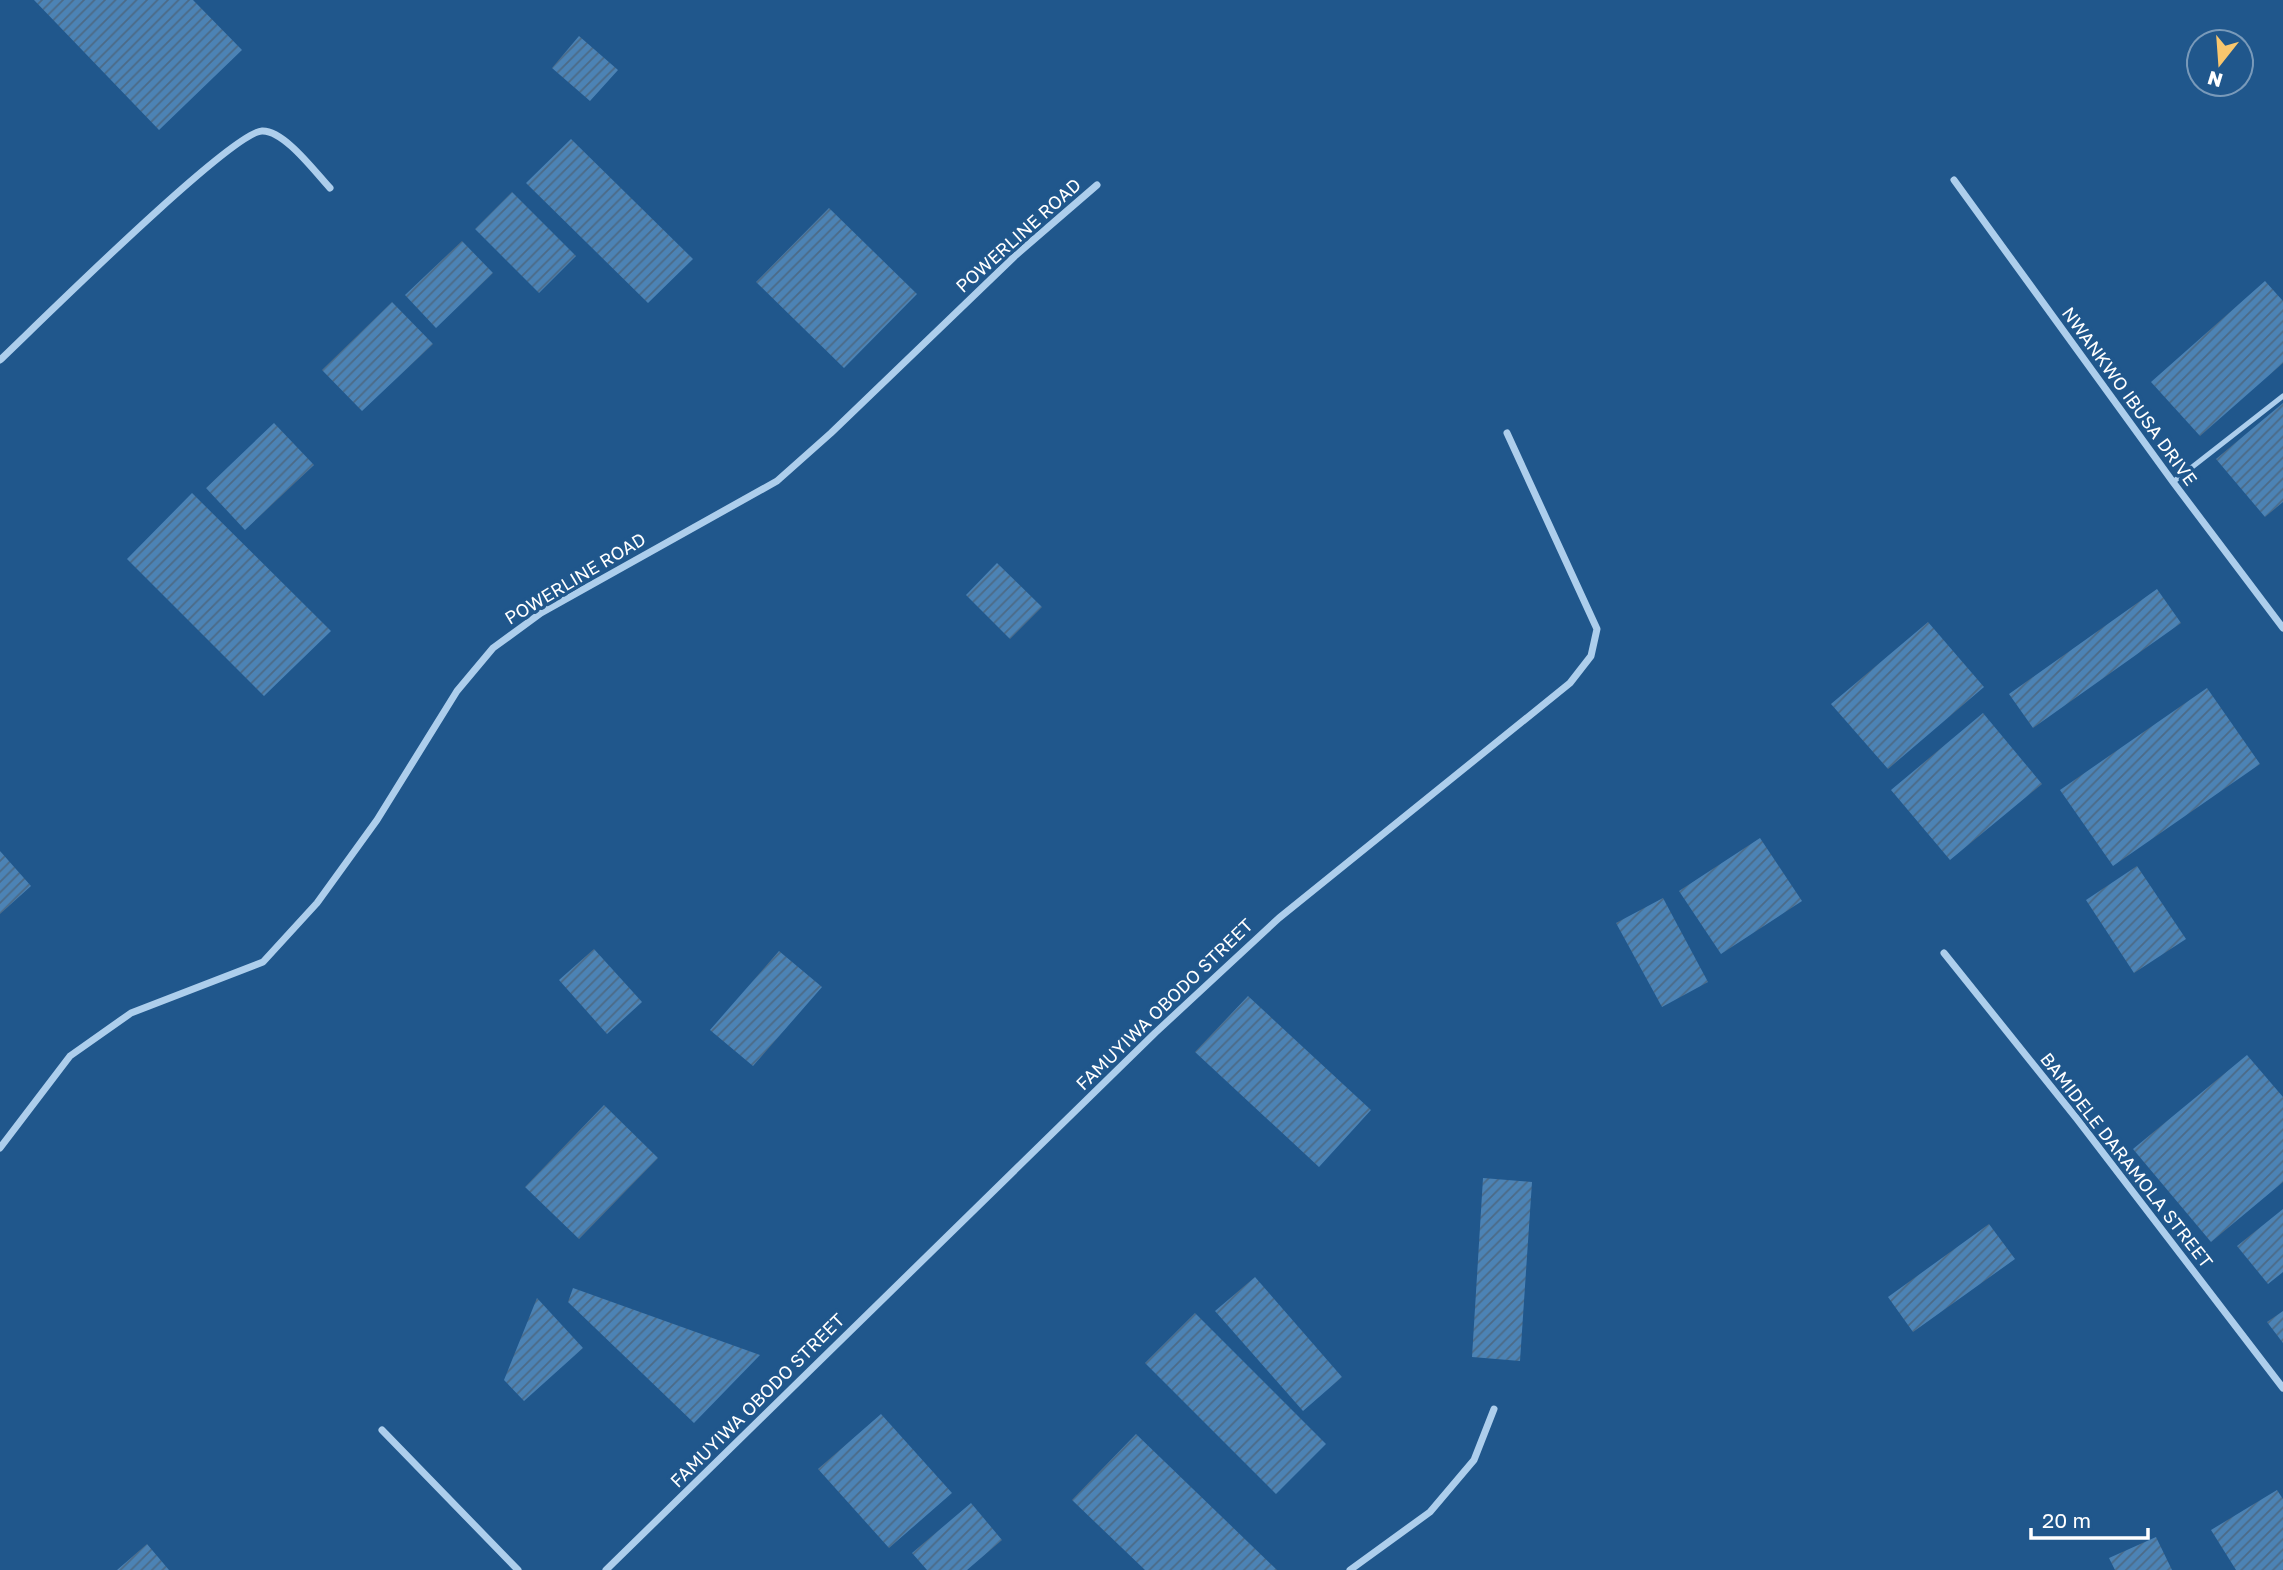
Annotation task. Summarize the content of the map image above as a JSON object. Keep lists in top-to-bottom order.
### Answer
{
  "streets": {
    "street": [
      "POWERLINE ROAD",
      "NWANKWO IBUSA DRIVE",
      "FAMUYIWA OBODO STREET",
      "BAMIDELE DARAMOLA STREET"
    ]
  },
  "scale_bar": "20 m",
  "north": "bottom"
}
